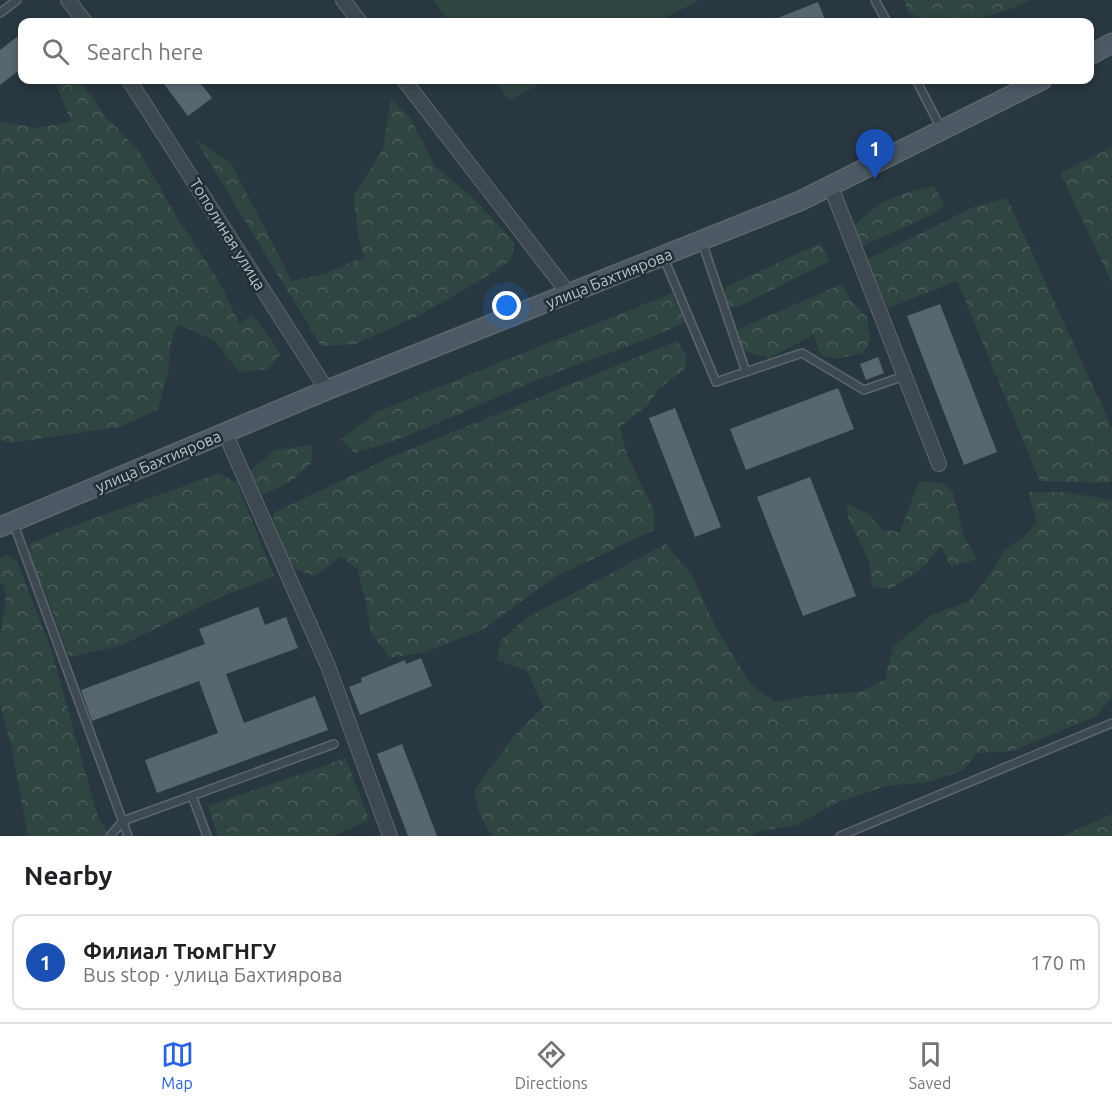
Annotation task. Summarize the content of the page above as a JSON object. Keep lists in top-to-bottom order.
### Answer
{
  "streets": {
    "main road": ["улица Бахтиярова"],
    "street": ["Тополиная улица"]
  },
  "crossings": [
    ["Тополиная улица", "улица Бахтиярова"]
  ],
  "page": {
    "search": "Search here",
    "pins": "1",
    "heading": "Nearby",
    "list": [
      {
        "mark": "1",
        "name": "Филиал ТюмГНГУ",
        "note": "Bus stop · улица Бахтиярова",
        "value": "170 m"
      }
    ],
    "nav": ["Map", "Directions", "Saved"]
  }
}
